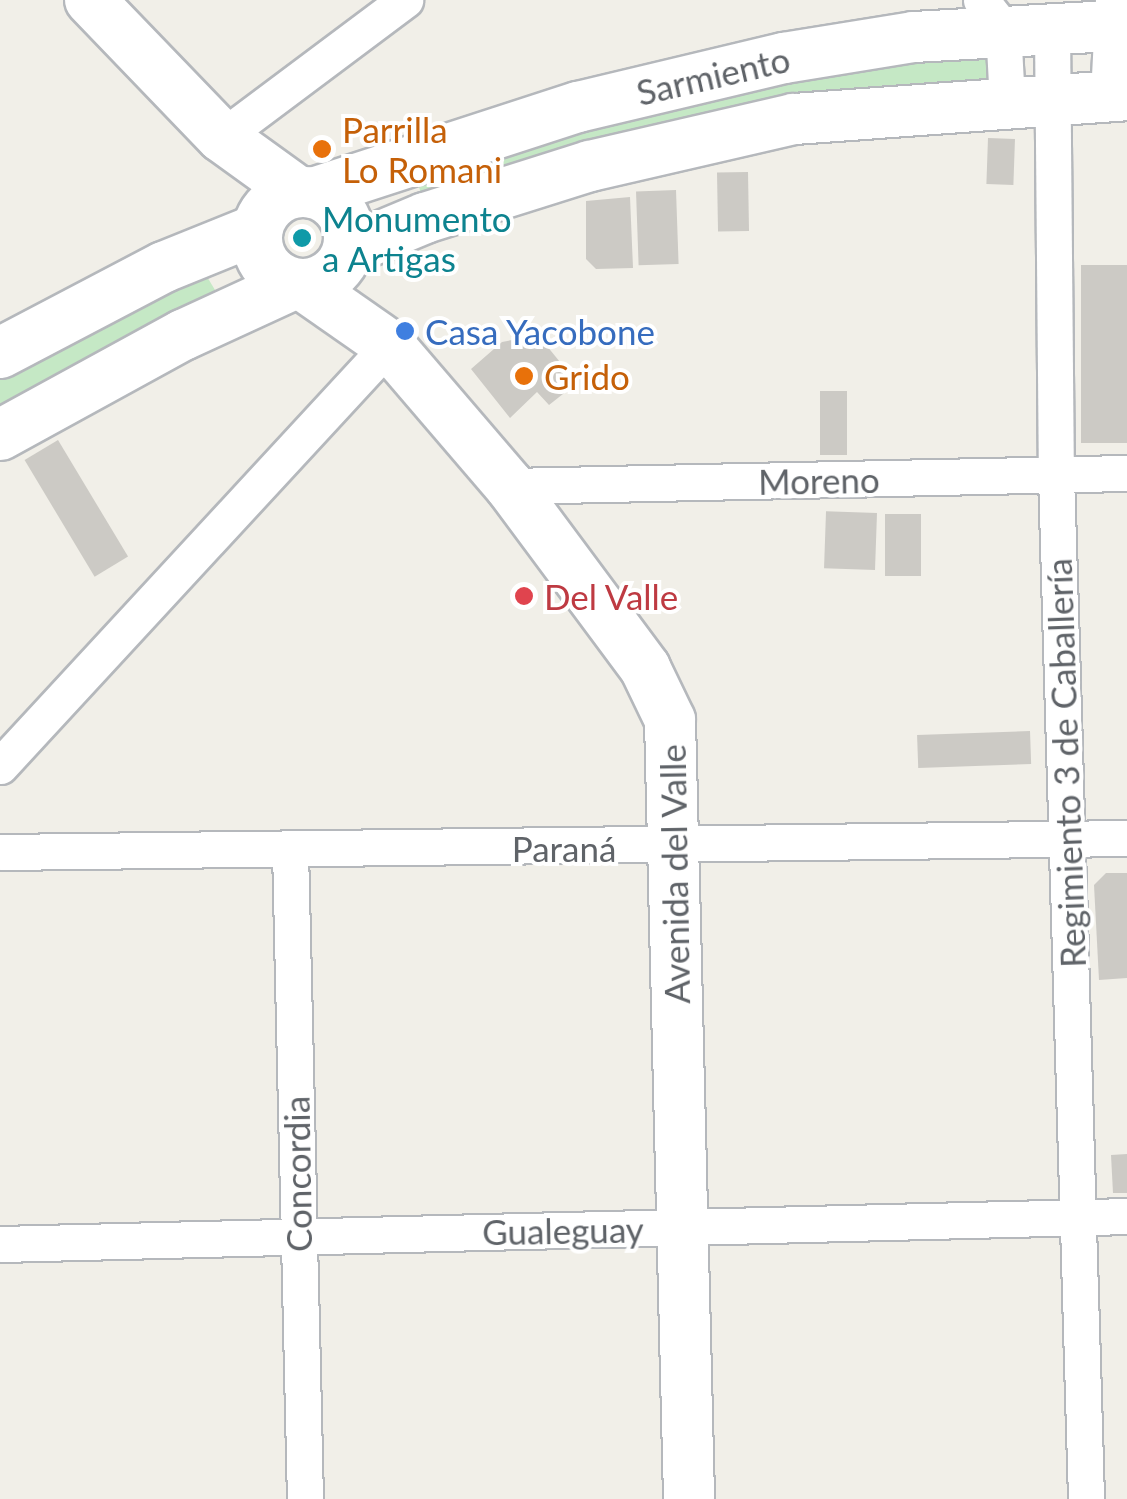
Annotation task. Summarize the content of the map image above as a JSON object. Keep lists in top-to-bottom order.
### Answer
{
  "streets": {
    "main road": ["Sarmiento", "Avenida del Valle"],
    "street": [
      "Moreno",
      "Regimiento 3 de Caballería",
      "Paraná",
      "Concordia",
      "Gualeguay"
    ]
  },
  "crossings": [
    ["Sarmiento", "Regimiento 3 de Caballería"],
    ["Moreno", "Regimiento 3 de Caballería"],
    ["Moreno", "Avenida del Valle"],
    ["Regimiento 3 de Caballería", "Paraná"],
    ["Regimiento 3 de Caballería", "Gualeguay"],
    ["Paraná", "Avenida del Valle"],
    ["Paraná", "Concordia"],
    ["Avenida del Valle", "Gualeguay"],
    ["Concordia", "Gualeguay"]
  ],
  "places": [
    "Parrilla Lo Romani",
    "Monumento a Artigas",
    "Casa Yacobone",
    "Grido",
    "Del Valle"
  ]
}
